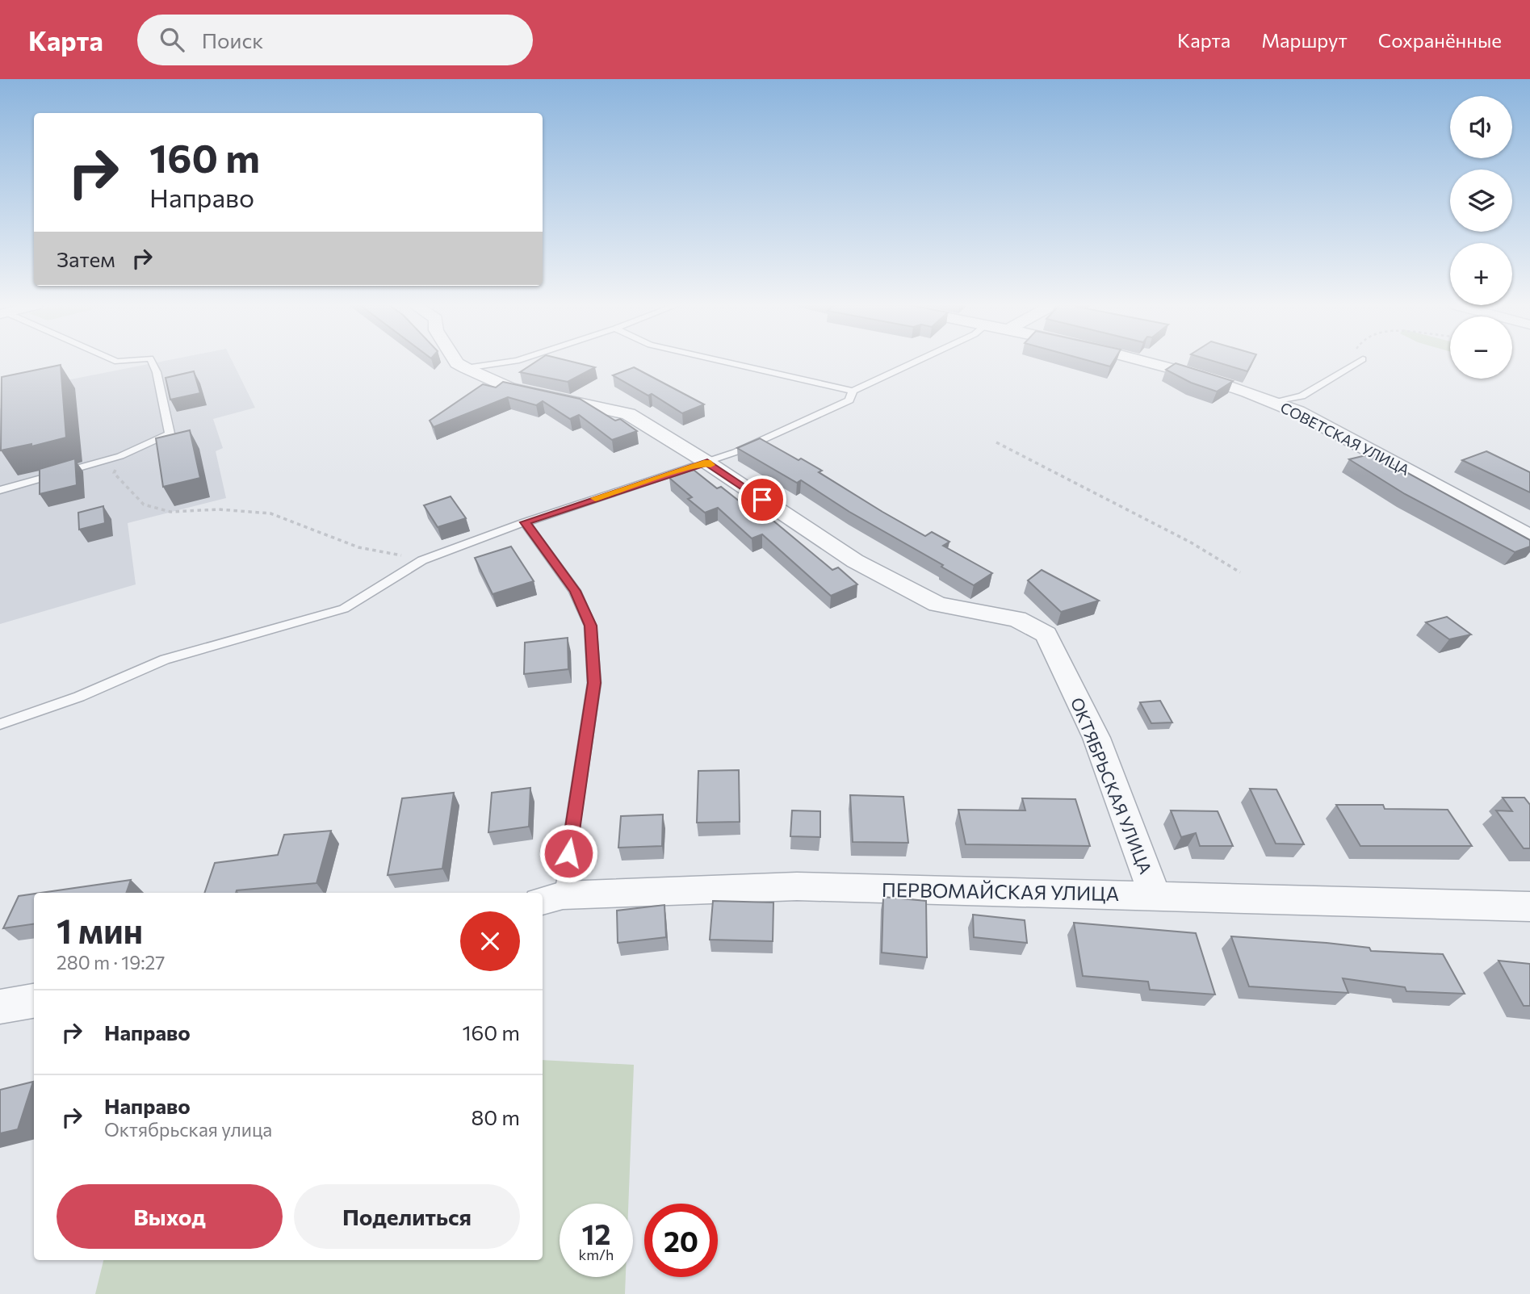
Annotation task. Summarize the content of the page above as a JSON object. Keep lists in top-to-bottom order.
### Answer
{
  "streets": {
    "street": ["СОВЕТСКАЯ УЛИЦА", "ОКТЯБРЬСКАЯ УЛИЦА", "ПЕРВОМАЙСКАЯ УЛИЦА"]
  },
  "crossings": [
    ["ОКТЯБРЬСКАЯ УЛИЦА", "ПЕРВОМАЙСКАЯ УЛИЦА"]
  ],
  "page": {
    "header": "Карта",
    "search": "Поиск",
    "nav": ["Карта", "Маршрут", "Сохранённые"],
    "map_buttons": ["+", "−"],
    "turn": ["160 m", "Направо"],
    "then": "Затем",
    "heading": ["1 мин", "280 m · 19:27"],
    "list": [
      {
        "name": "Направо",
        "value": "160 m"
      },
      {
        "name": "Направо",
        "note": "Октябрьская улица",
        "value": "80 m"
      }
    ],
    "buttons": ["Выход", "Поделиться"],
    "speed": "12 km/h",
    "limit": "20"
  }
}
